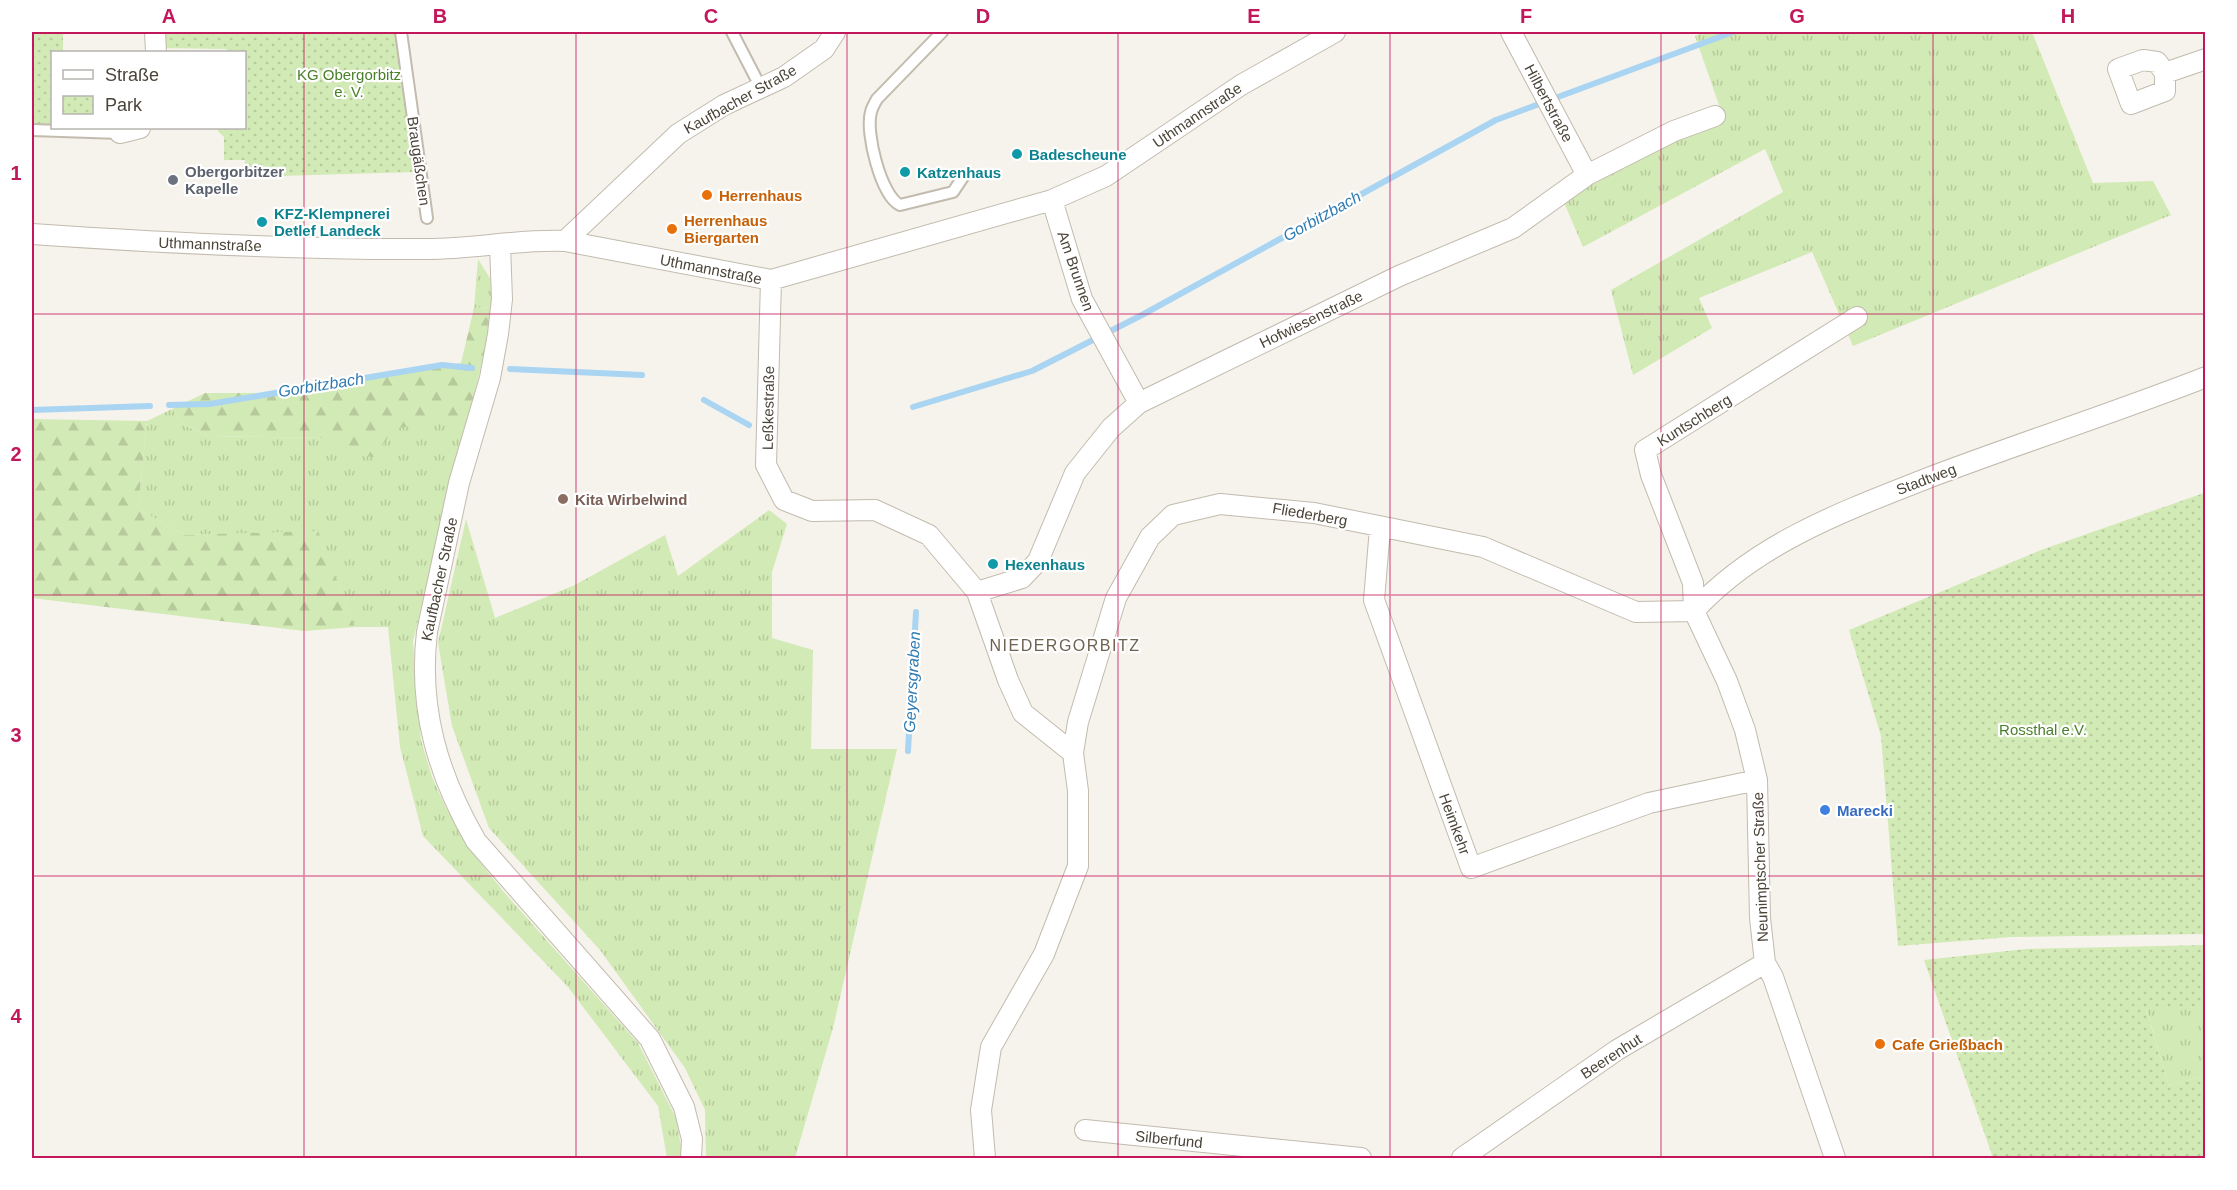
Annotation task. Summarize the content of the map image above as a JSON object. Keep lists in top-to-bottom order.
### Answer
{
  "streets": {
    "street": [
      "Kaufbacher Straße",
      "Hilbertstraße",
      "Uthmannstraße",
      "Am Brunnen",
      "Hofwiesenstraße",
      "Leßkestraße",
      "Kuntschberg",
      "Stadtweg",
      "Fliederberg",
      "Heimkehr",
      "Neunimptscher Straße",
      "Beerenhut",
      "Silberfund"
    ],
    "lane": ["Braugäßchen"]
  },
  "crossings": [
    ["Kaufbacher Straße", "Uthmannstraße"],
    ["Hilbertstraße", "Hofwiesenstraße"],
    ["Uthmannstraße", "Am Brunnen"],
    ["Uthmannstraße", "Leßkestraße"],
    ["Am Brunnen", "Hofwiesenstraße"],
    ["Hofwiesenstraße", "Leßkestraße"],
    ["Leßkestraße", "Fliederberg"],
    ["Kuntschberg", "Stadtweg"],
    ["Kuntschberg", "Fliederberg"],
    ["Kuntschberg", "Neunimptscher Straße"],
    ["Stadtweg", "Fliederberg"],
    ["Stadtweg", "Neunimptscher Straße"],
    ["Fliederberg", "Heimkehr"],
    ["Fliederberg", "Neunimptscher Straße"],
    ["Heimkehr", "Neunimptscher Straße"],
    ["Neunimptscher Straße", "Beerenhut"]
  ],
  "districts": ["NIEDERGORBITZ"],
  "water": ["Gorbitzbach", "Geyersgraben"],
  "parks": ["KG Obergorbitz e. V.", "Rossthal e.V."],
  "places": [
    "Badescheune",
    "Katzenhaus",
    "Obergorbitzer Kapelle",
    "Herrenhaus",
    "KFZ-Klempnerei Detlef Landeck",
    "Herrenhaus Biergarten",
    "Kita Wirbelwind",
    "Hexenhaus",
    "Marecki",
    "Cafe Grießbach"
  ],
  "legend": ["Straße", "Park"],
  "grid": {
    "columns": [
      "A",
      "B",
      "C",
      "D",
      "E",
      "F",
      "G",
      "H"
    ],
    "rows": [
      "1",
      "2",
      "3",
      "4"
    ]
  }
}
